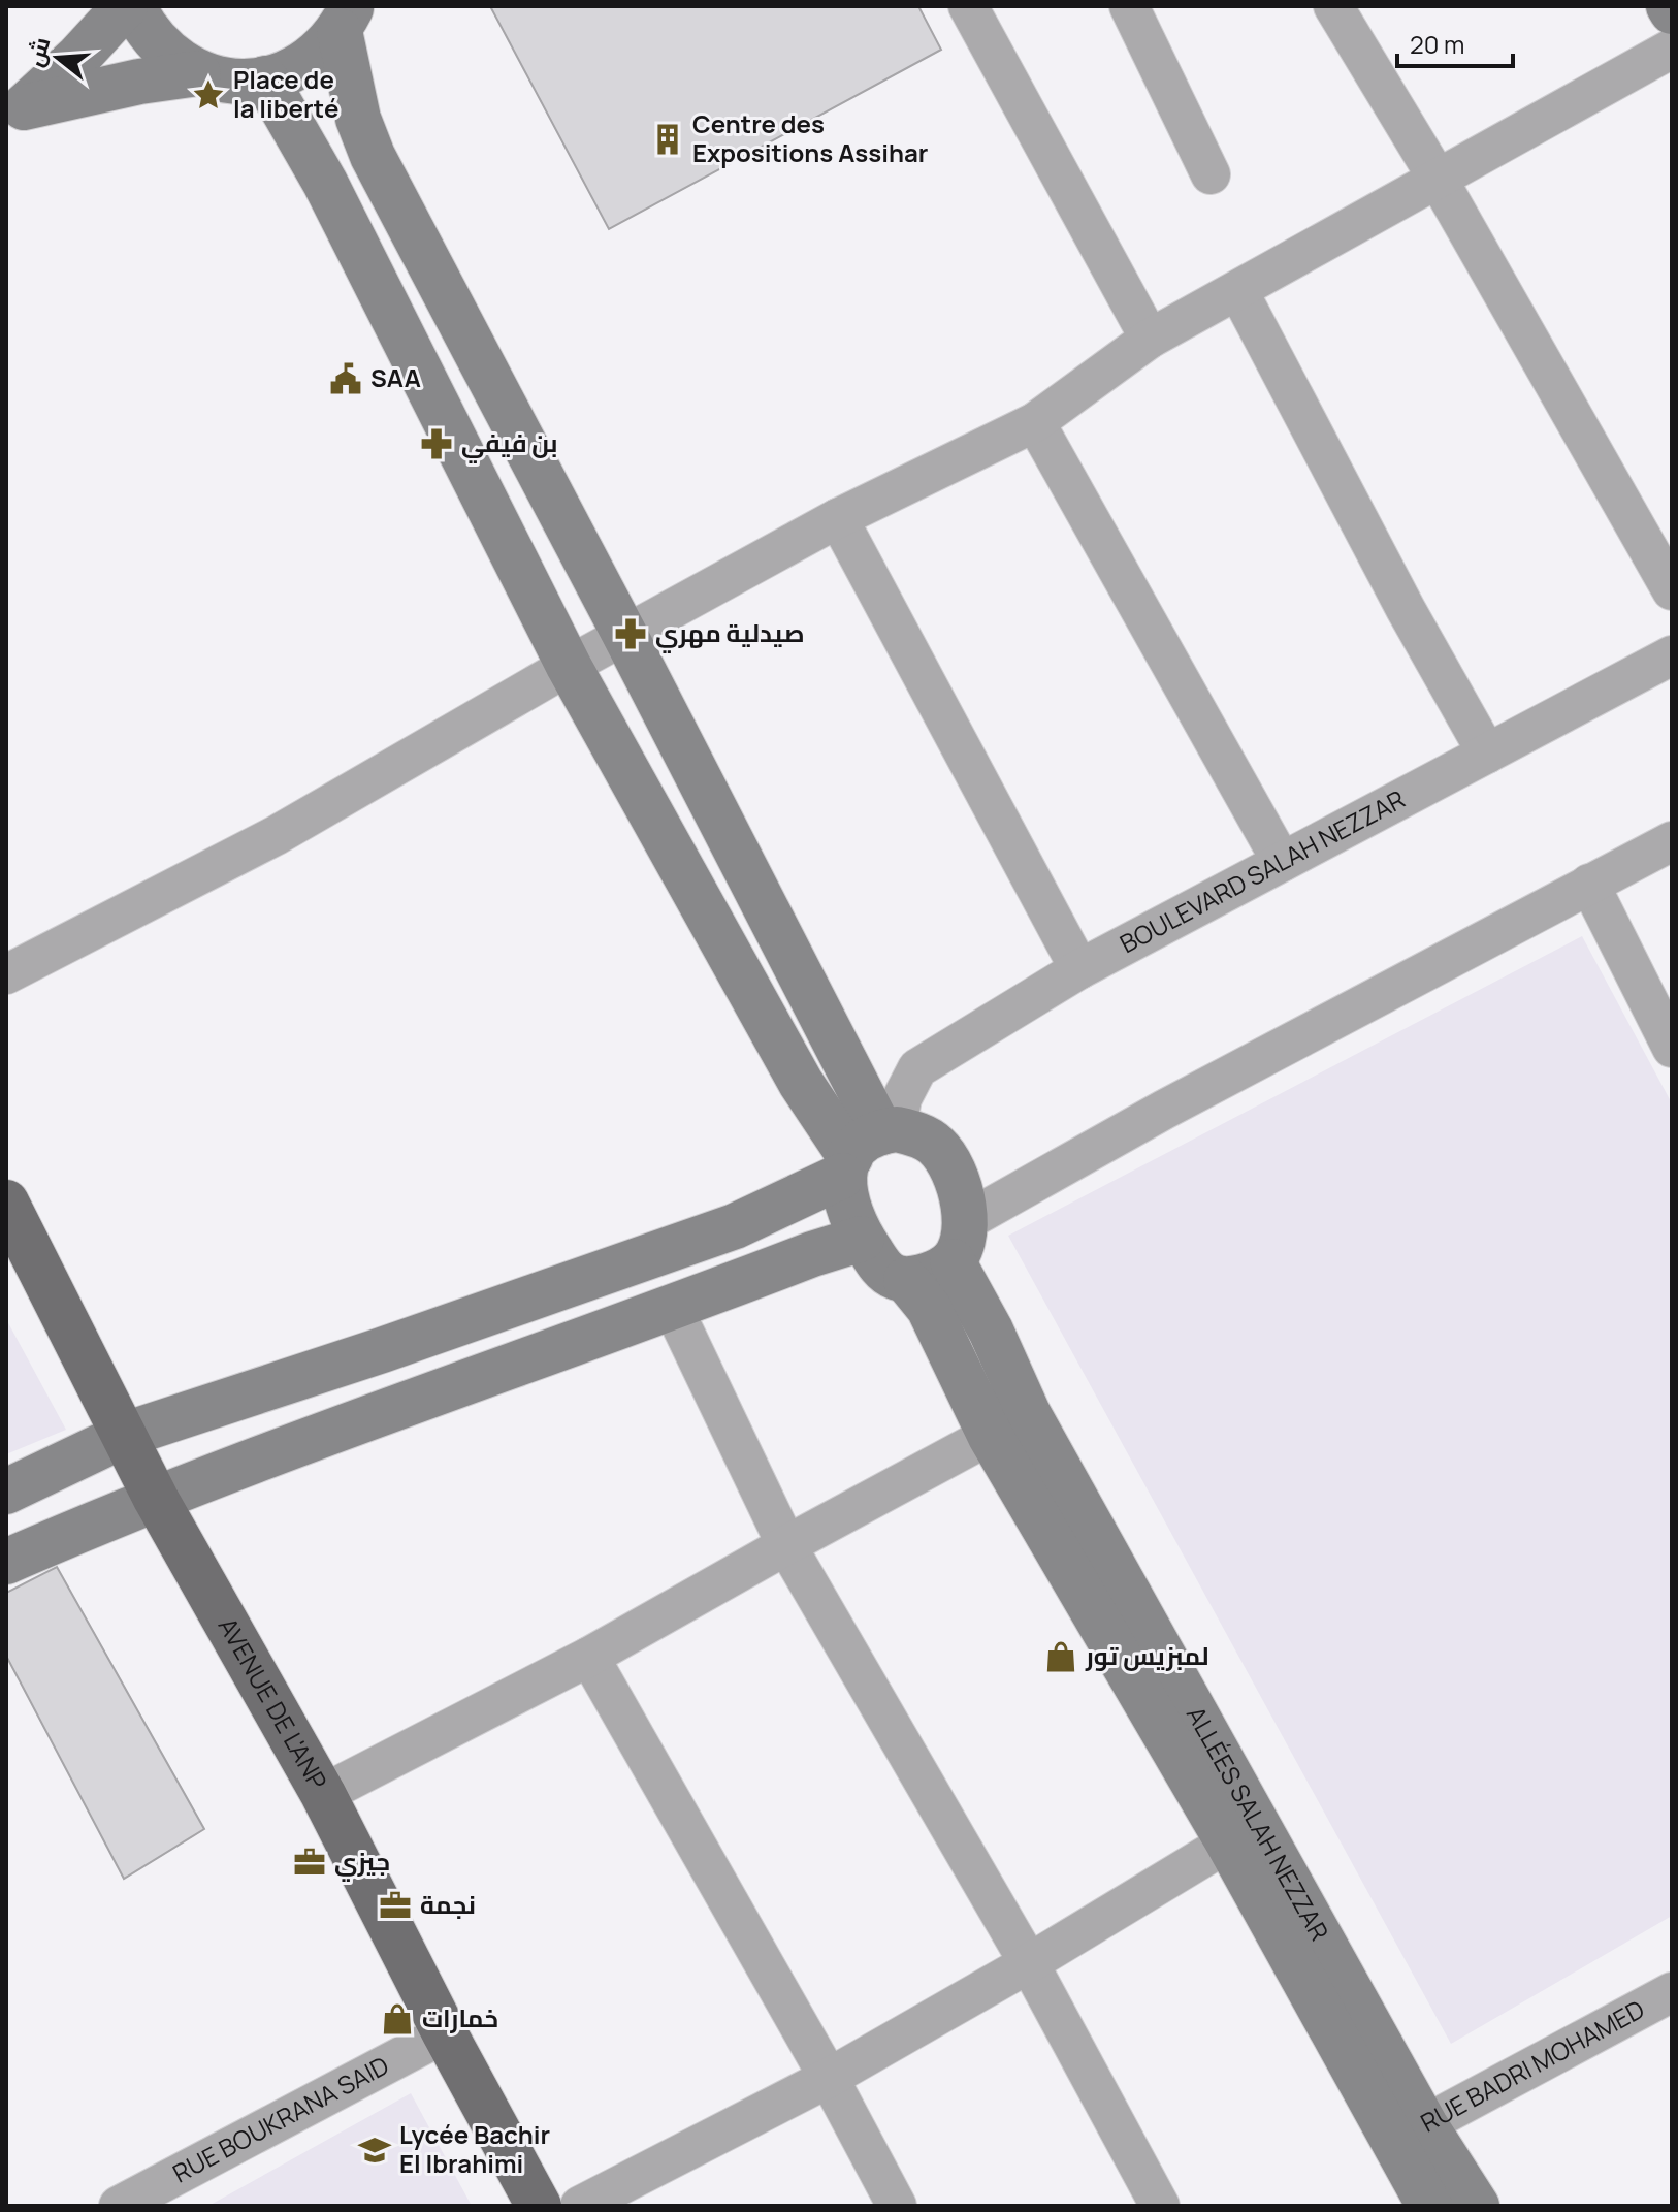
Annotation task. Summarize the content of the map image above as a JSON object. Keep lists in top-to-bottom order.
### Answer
{
  "streets": {
    "main road": ["AVENUE DE L'ANP"],
    "street": [
      "BOULEVARD SALAH NEZZAR",
      "ALLÉES SALAH NEZZAR",
      "RUE BADRI MOHAMED",
      "RUE BOUKRANA SAID"
    ]
  },
  "crossings": [
    ["BOULEVARD SALAH NEZZAR", "ALLÉES SALAH NEZZAR"],
    ["AVENUE DE L'ANP", "RUE BOUKRANA SAID"],
    ["ALLÉES SALAH NEZZAR", "RUE BADRI MOHAMED"]
  ],
  "places": {
    "place": ["Place de la liberté"],
    "building": ["Centre des Expositions Assihar"],
    "public building": ["SAA"],
    "pharmacy": ["بن فيفي", "صيدلية مهري"],
    "shop": ["لمبزيس تور", "خمارات"],
    "office": ["جيزي", "نجمة"],
    "school or university": ["Lycée Bachir El Ibrahimi"]
  },
  "scale_bar": "20 m",
  "north": "left"
}
